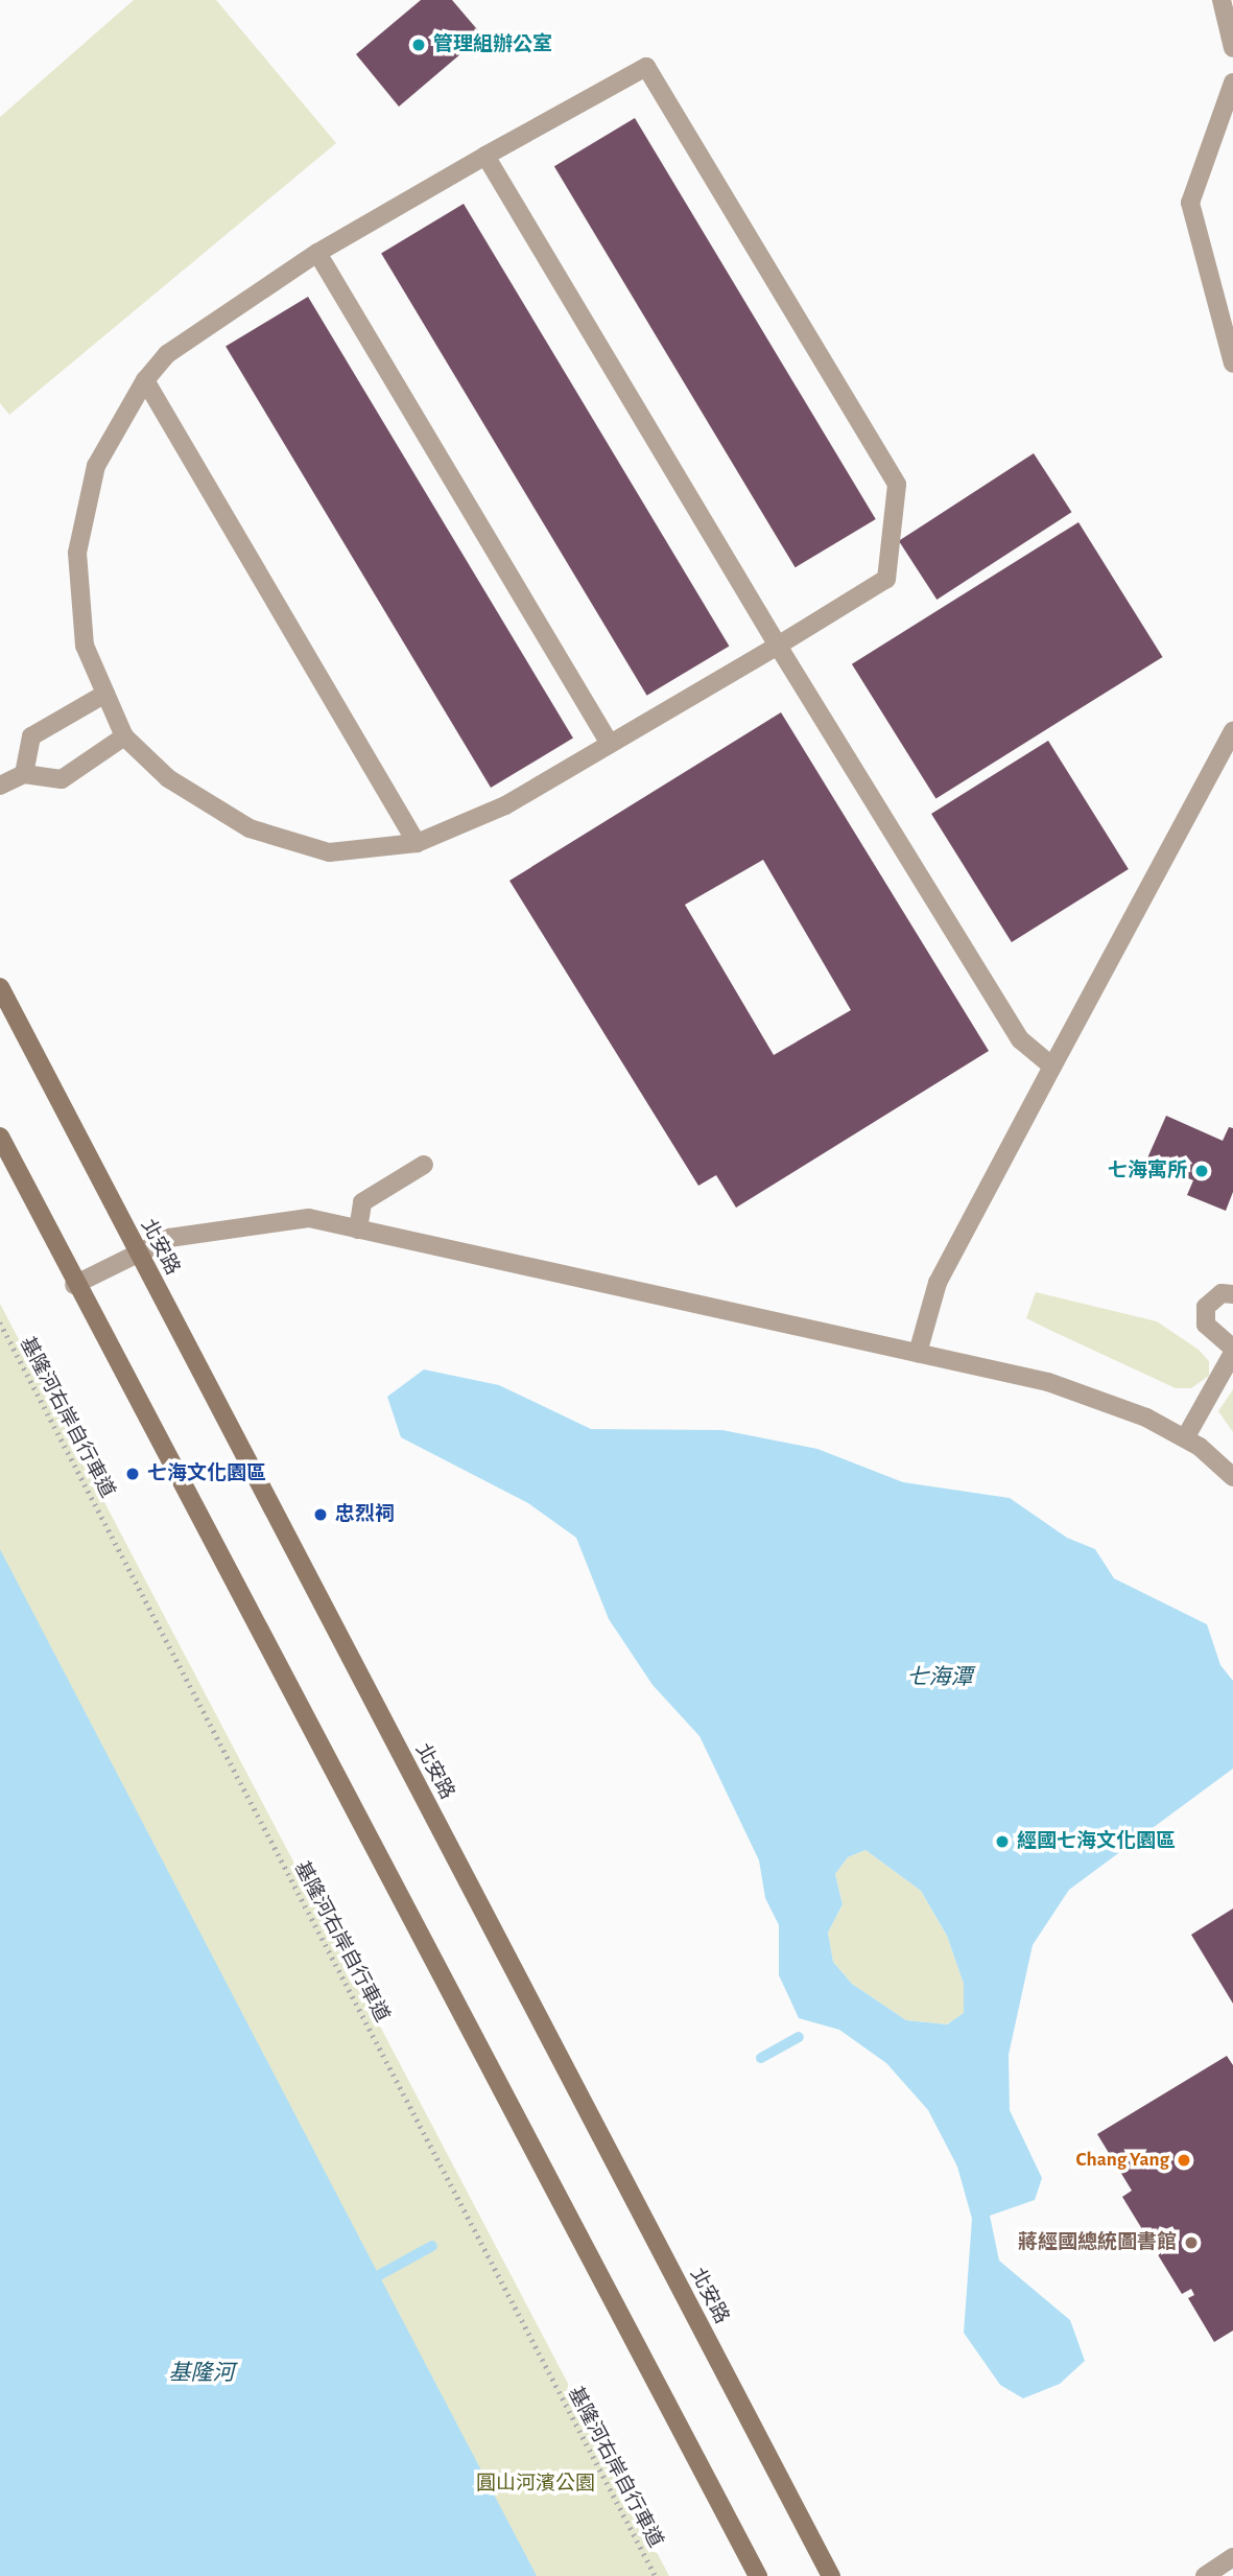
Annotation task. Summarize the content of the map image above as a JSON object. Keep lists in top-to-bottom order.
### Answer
{
  "streets": {
    "main road": ["北安路"],
    "path": ["基隆河右岸自行車道"]
  },
  "water": ["七海潭", "基隆河"],
  "parks": ["圓山河濱公園"],
  "places": [
    "管理組辦公室",
    "七海寓所",
    "七海文化園區",
    "忠烈祠",
    "經國七海文化園區",
    "Chang Yang",
    "蔣經國總統圖書館"
  ]
}
